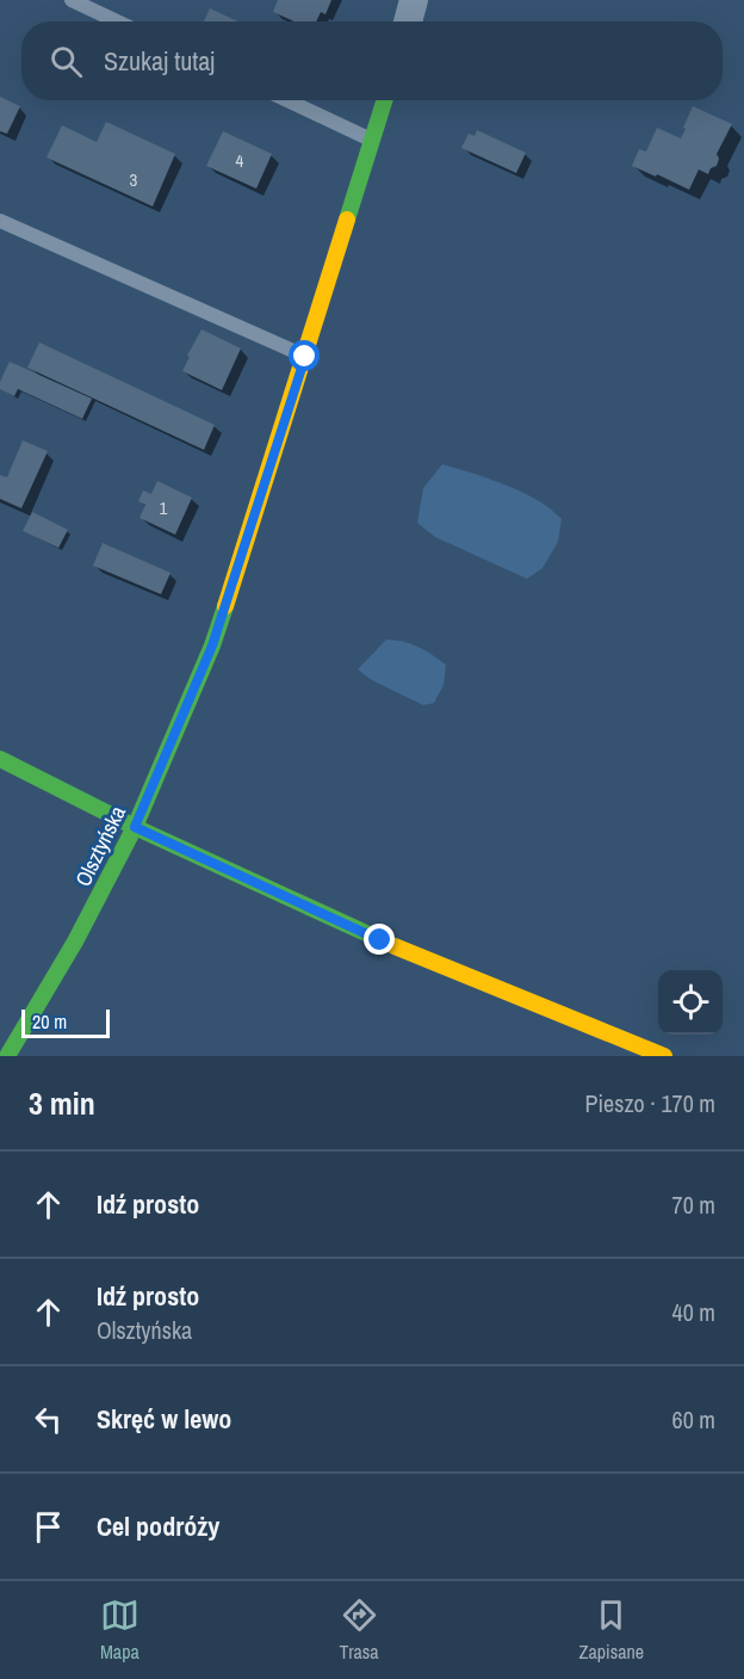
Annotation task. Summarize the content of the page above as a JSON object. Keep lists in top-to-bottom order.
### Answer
{
  "streets": {
    "street": ["Olsztyńska"]
  },
  "house_numbers": ["4", "3", "1"],
  "scale_bar": "20 m",
  "page": {
    "search": "Szukaj tutaj",
    "scale": "20 m",
    "heading": ["3 min", "Pieszo · 170 m"],
    "list": [
      ["Idź prosto", "70 m"],
      ["Idź prosto", "Olsztyńska", "40 m"],
      ["Skręć w lewo", "60 m"],
      "Cel podróży"
    ],
    "nav": ["Mapa", "Trasa", "Zapisane"]
  }
}
